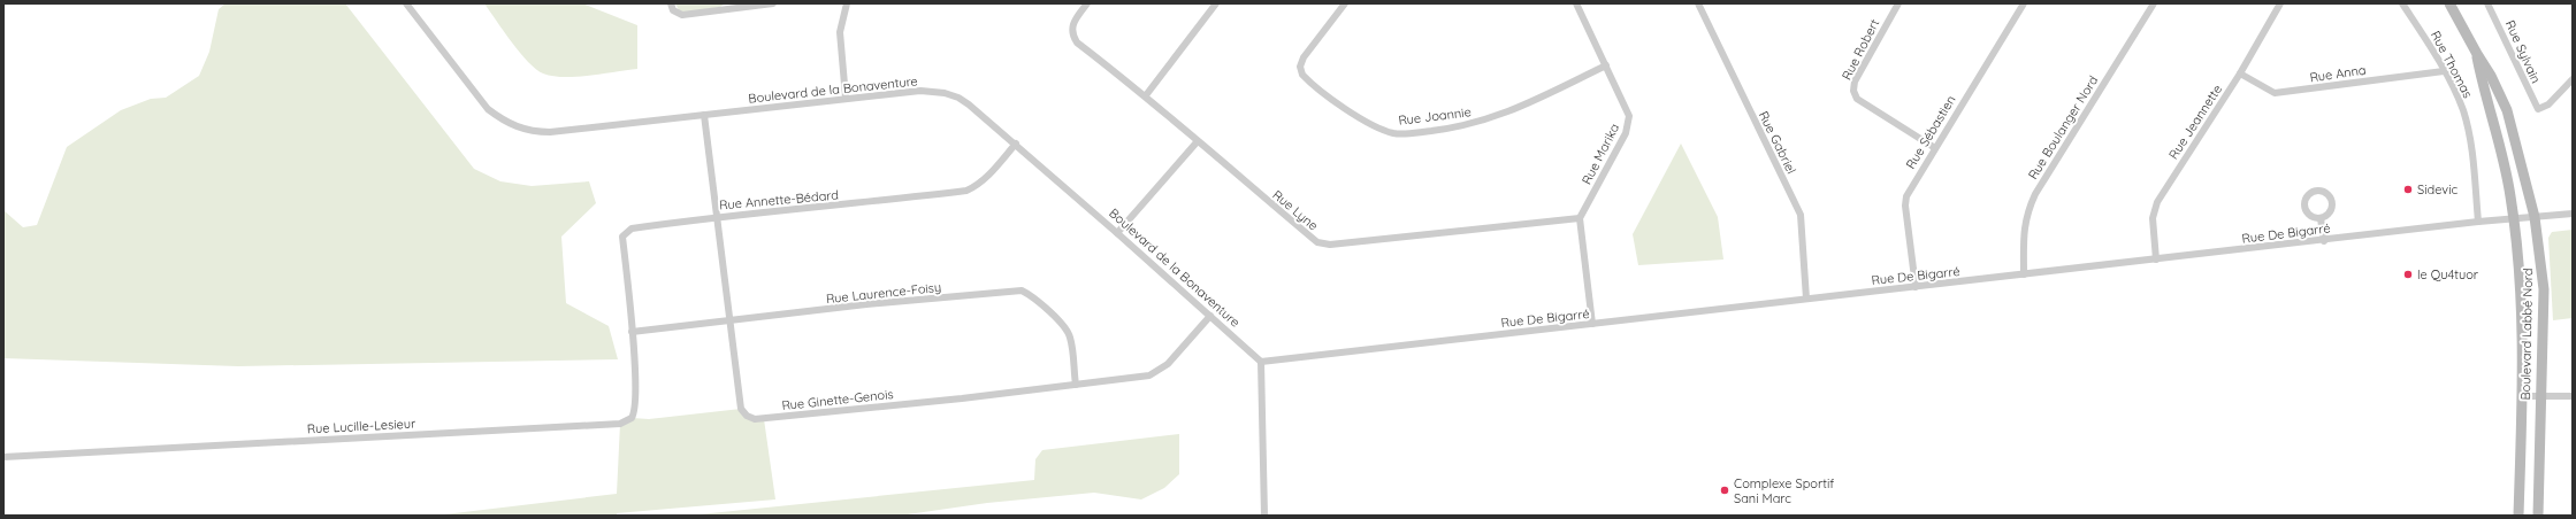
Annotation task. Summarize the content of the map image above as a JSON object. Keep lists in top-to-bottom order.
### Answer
{
  "streets": {
    "main road": ["Boulevard Labbé Nord"],
    "street": [
      "Rue Robert",
      "Rue Sylvain",
      "Rue Thomas",
      "Rue Anna",
      "Boulevard de la Bonaventure",
      "Rue Joannie",
      "Rue Jeannette",
      "Rue Boulanger Nord",
      "Rue Sébastien",
      "Rue Gabriel",
      "Rue Marika",
      "Rue Annette-Bédard",
      "Rue Lyne",
      "Rue De Bigarré",
      "Rue Laurence-Foisy",
      "Rue Ginette-Genois",
      "Rue Lucille-Lesieur"
    ]
  },
  "crossings": [
    ["Rue Robert", "Rue Sébastien"],
    ["Rue Thomas", "Rue Anna"],
    ["Rue Thomas", "Rue De Bigarré"],
    ["Rue Anna", "Rue Jeannette"],
    ["Boulevard de la Bonaventure", "Rue Annette-Bédard"],
    ["Boulevard de la Bonaventure", "Rue De Bigarré"],
    ["Boulevard de la Bonaventure", "Rue Ginette-Genois"],
    ["Rue Joannie", "Rue Marika"],
    ["Rue Jeannette", "Rue De Bigarré"],
    ["Rue Boulanger Nord", "Rue De Bigarré"],
    ["Rue Sébastien", "Rue De Bigarré"],
    ["Rue Gabriel", "Rue De Bigarré"],
    ["Rue Marika", "Rue Lyne"],
    ["Rue Annette-Bédard", "Rue Laurence-Foisy"],
    ["Rue Annette-Bédard", "Rue Ginette-Genois"],
    ["Rue Annette-Bédard", "Rue Lucille-Lesieur"],
    ["Rue De Bigarré", "Boulevard Labbé Nord"],
    ["Rue Laurence-Foisy", "Rue Ginette-Genois"],
    ["Rue Laurence-Foisy", "Rue Lucille-Lesieur"]
  ],
  "places": ["Sidevic", "le Qu4tuor", "Complexe Sportif Sani Marc"]
}
